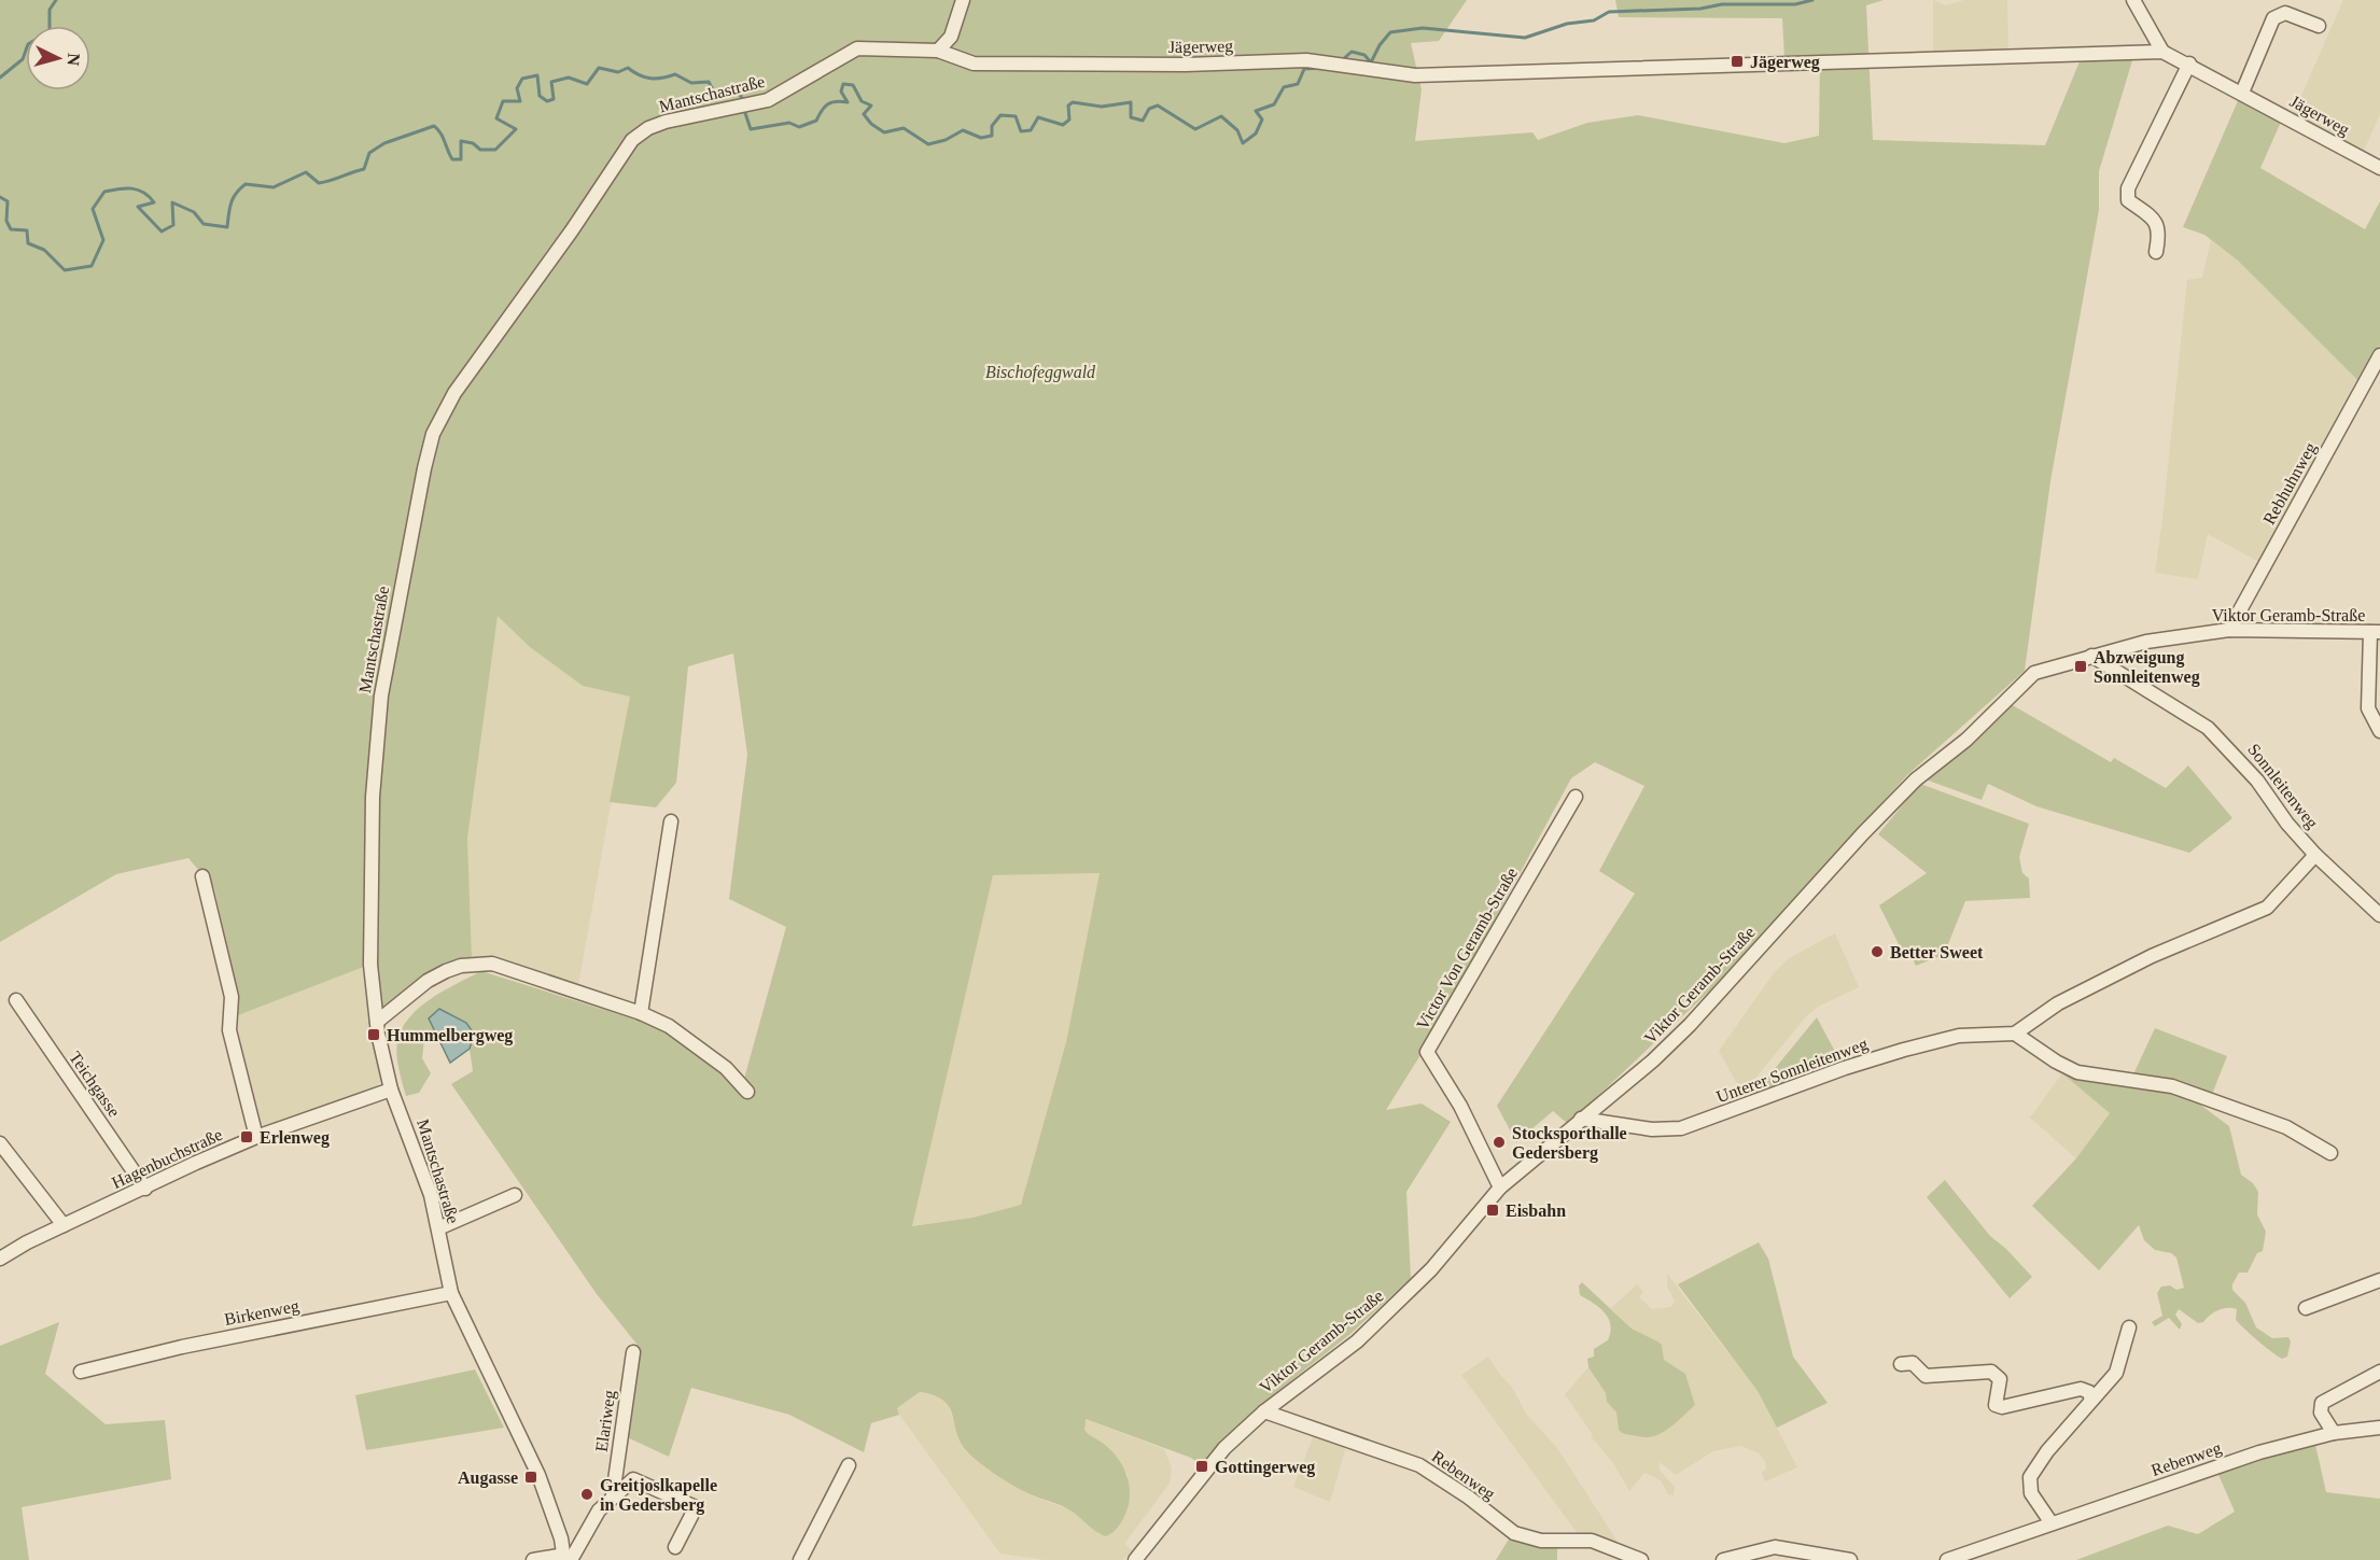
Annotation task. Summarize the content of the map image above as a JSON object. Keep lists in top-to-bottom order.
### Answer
{
  "streets": {
    "street": [
      "Jägerweg",
      "Mantschastraße",
      "Rebhuhnweg",
      "Viktor Geramb-Straße",
      "Sonnleitenweg",
      "Victor Von Geramb-Straße",
      "Unterer Sonnleitenweg",
      "Teichgasse",
      "Hagenbuchstraße",
      "Birkenweg",
      "Elariweg",
      "Rebenweg"
    ]
  },
  "crossings": [
    ["Jägerweg", "Mantschastraße"],
    ["Mantschastraße", "Hagenbuchstraße"],
    ["Mantschastraße", "Birkenweg"],
    ["Mantschastraße", "Elariweg"],
    ["Rebhuhnweg", "Viktor Geramb-Straße"],
    ["Viktor Geramb-Straße", "Sonnleitenweg"],
    ["Viktor Geramb-Straße", "Victor Von Geramb-Straße"],
    ["Viktor Geramb-Straße", "Unterer Sonnleitenweg"],
    ["Viktor Geramb-Straße", "Rebenweg"],
    ["Sonnleitenweg", "Unterer Sonnleitenweg"],
    ["Teichgasse", "Hagenbuchstraße"]
  ],
  "parks": ["Bischofeggwald"],
  "places": {
    "transit": [
      "Jägerweg",
      "Abzweigung Sonnleitenweg",
      "Hummelbergweg",
      "Erlenweg",
      "Eisbahn",
      "Gottingerweg",
      "Augasse"
    ],
    "other": ["Better Sweet", "Stocksporthalle Gedersberg", "Greitjoslkapelle in Gedersberg"]
  },
  "north": "right"
}
